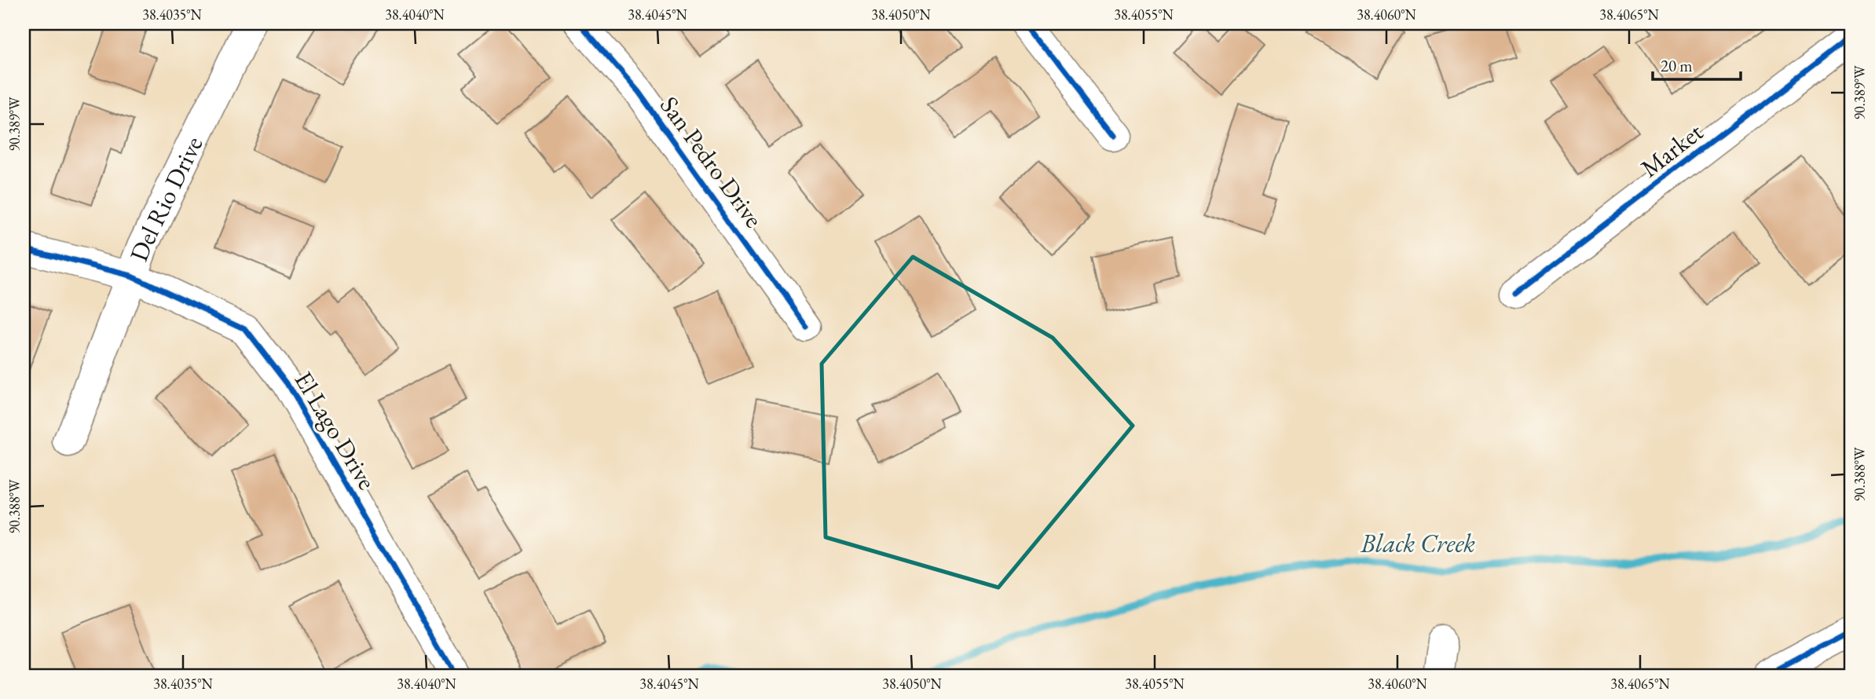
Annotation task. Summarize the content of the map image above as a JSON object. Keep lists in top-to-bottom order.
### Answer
{
  "streets": {
    "street": [
      "Market",
      "San Pedro Drive",
      "Del Rio Drive",
      "El Lago Drive"
    ]
  },
  "crossings": [
    ["Del Rio Drive", "El Lago Drive"]
  ],
  "water": ["Black Creek"],
  "scale_bar": "20 m",
  "coordinates": [
    "38.4035°N",
    "38.4040°N",
    "38.4045°N",
    "38.4050°N",
    "38.4055°N",
    "38.4060°N",
    "38.4065°N",
    "90.389°W",
    "90.388°W"
  ]
}
